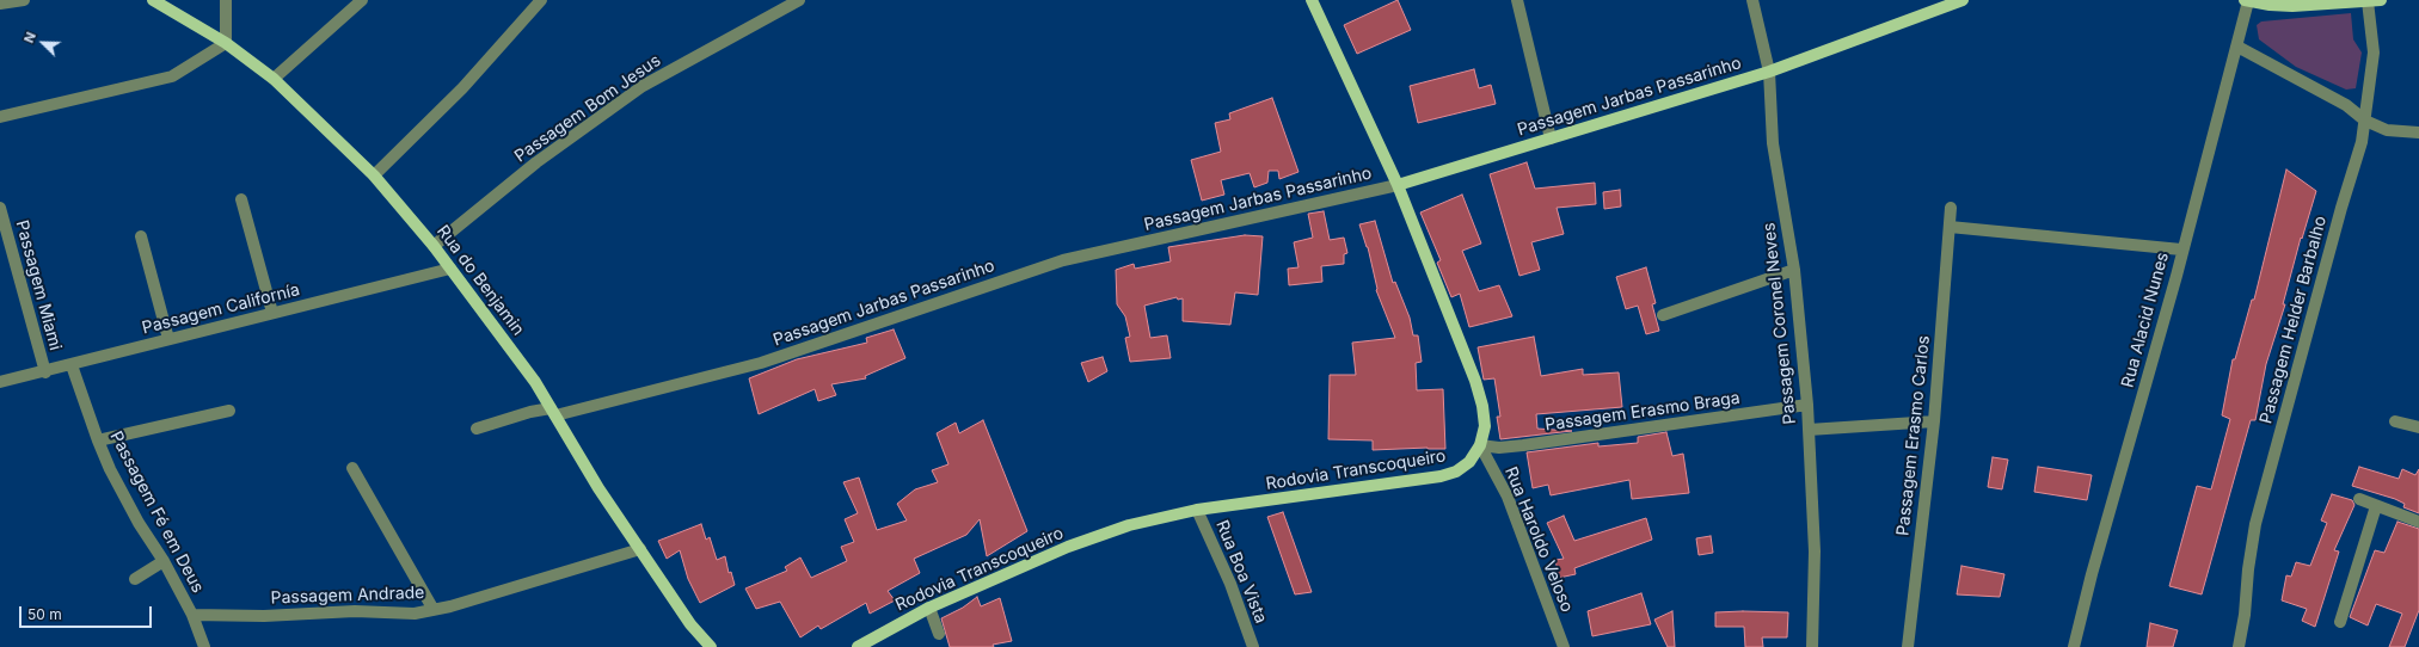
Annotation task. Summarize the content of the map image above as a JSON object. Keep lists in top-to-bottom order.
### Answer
{
  "streets": {
    "main road": ["Passagem Jarbas Passarinho", "Rua do Benjamin", "Rodovia Transcoqueiro"],
    "street": [
      "Passagem Bom Jesus",
      "Passagem Miami",
      "Passagem Californía",
      "Rua Alacid Nunes",
      "Passagem Helder Barbalho",
      "Passagem Coronel Neves",
      "Passagem Erasmo Braga",
      "Passagem Erasmo Carlos",
      "Passagem Fé em Deus",
      "Rua Haroldo Veloso",
      "Rua Boa Vista",
      "Passagem Andrade"
    ]
  },
  "crossings": [
    ["Passagem Jarbas Passarinho", "Rua do Benjamin"],
    ["Passagem Jarbas Passarinho", "Passagem Coronel Neves"],
    ["Passagem Jarbas Passarinho", "Rodovia Transcoqueiro"],
    ["Passagem Bom Jesus", "Rua do Benjamin"],
    ["Rua do Benjamin", "Passagem Californía"],
    ["Rua do Benjamin", "Passagem Andrade"],
    ["Passagem Miami", "Passagem Californía"],
    ["Passagem Californía", "Passagem Fé em Deus"],
    ["Passagem Coronel Neves", "Passagem Erasmo Braga"],
    ["Passagem Erasmo Braga", "Rodovia Transcoqueiro"],
    ["Passagem Erasmo Braga", "Rua Haroldo Veloso"],
    ["Rodovia Transcoqueiro", "Rua Haroldo Veloso"],
    ["Rodovia Transcoqueiro", "Rua Boa Vista"],
    ["Passagem Fé em Deus", "Passagem Andrade"]
  ],
  "scale_bar": "50 m",
  "north": "top left"
}
